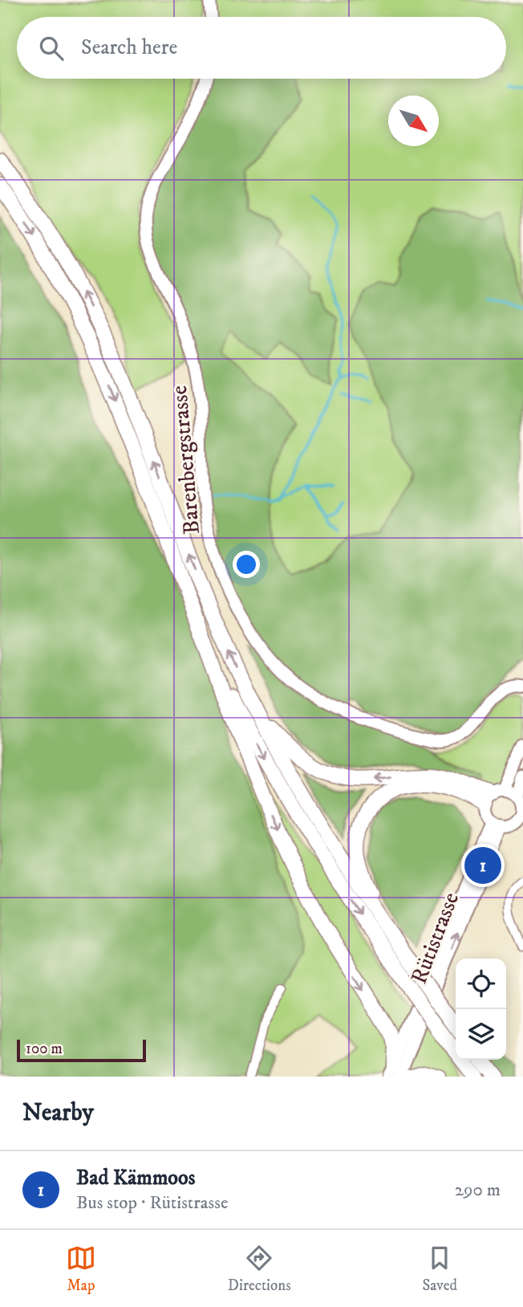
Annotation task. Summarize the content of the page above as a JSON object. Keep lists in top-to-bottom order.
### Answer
{
  "streets": {
    "street": ["Barenbergstrasse", "Rütistrasse"]
  },
  "scale_bar": "100 m",
  "north": "bottom right",
  "page": {
    "search": "Search here",
    "pins": "1",
    "scale": "100 m",
    "heading": "Nearby",
    "list": [
      {
        "mark": "1",
        "name": "Bad Kämmoos",
        "note": "Bus stop · Rütistrasse",
        "value": "290 m"
      }
    ],
    "nav": ["Map", "Directions", "Saved"]
  }
}
